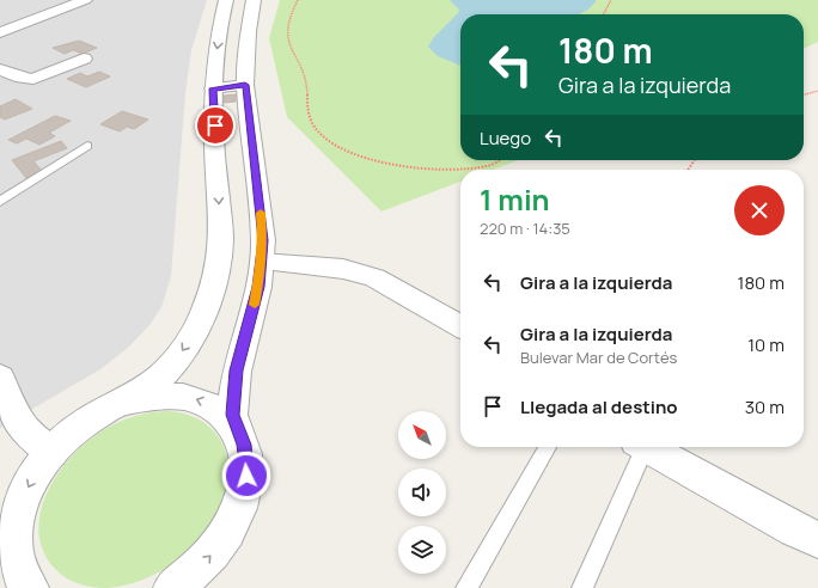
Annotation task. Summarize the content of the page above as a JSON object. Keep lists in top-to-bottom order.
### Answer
{
  "north": "top left",
  "page": {
    "turn": ["180 m", "Gira a la izquierda"],
    "then": "Luego",
    "heading": ["1 min", "220 m · 14:35"],
    "list": [
      {
        "name": "Gira a la izquierda",
        "value": "180 m"
      },
      {
        "name": "Gira a la izquierda",
        "note": "Bulevar Mar de Cortés",
        "value": "10 m"
      },
      {
        "name": "Llegada al destino",
        "value": "30 m"
      }
    ]
  }
}
